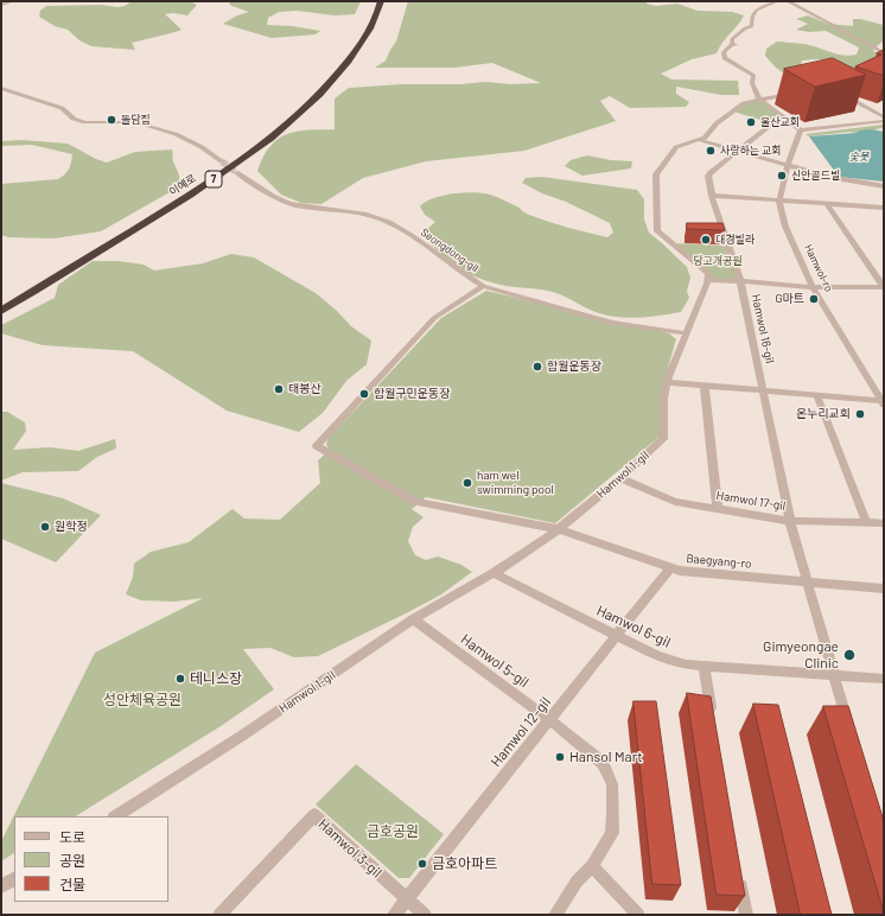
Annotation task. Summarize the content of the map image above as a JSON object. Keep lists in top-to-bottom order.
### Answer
{
  "streets": {
    "highway": ["7", "이예로"],
    "street": [
      "Seongdong-gil",
      "Hamwol-ro",
      "Hamwol 16-gil",
      "Hamwol 1-gil",
      "Hamwol 17-gil",
      "Baegyang-ro",
      "Hamwol 6-gil",
      "Hamwol 5-gil",
      "Hamwol 12-gil",
      "Hamwol 3-gil"
    ]
  },
  "crossings": [
    ["Seongdong-gil", "Hamwol 1-gil"],
    ["Seongdong-gil", "Baegyang-ro"],
    ["Hamwol 16-gil", "Hamwol 17-gil"],
    ["Hamwol 16-gil", "Baegyang-ro"],
    ["Hamwol 16-gil", "Hamwol 6-gil"],
    ["Hamwol 1-gil", "Hamwol 17-gil"],
    ["Hamwol 1-gil", "Baegyang-ro"],
    ["Hamwol 1-gil", "Hamwol 6-gil"],
    ["Hamwol 1-gil", "Hamwol 5-gil"],
    ["Baegyang-ro", "Hamwol 12-gil"],
    ["Hamwol 6-gil", "Hamwol 12-gil"],
    ["Hamwol 5-gil", "Hamwol 12-gil"],
    ["Hamwol 12-gil", "Hamwol 3-gil"]
  ],
  "water": ["숯못"],
  "parks": ["당고개공원", "성안체육공원", "금호공원"],
  "places": [
    "돌담집",
    "울산교회",
    "사랑하는 교회",
    "신안골드빌",
    "대경빌라",
    "G마트",
    "함월운동장",
    "태봉산",
    "함월구민운동장",
    "온누리교회",
    "ham wel swimming pool",
    "원학정",
    "Gimyeongae Clinic",
    "테니스장",
    "Hansol Mart",
    "금호아파트"
  ],
  "legend": ["도로", "공원", "건물"]
}
